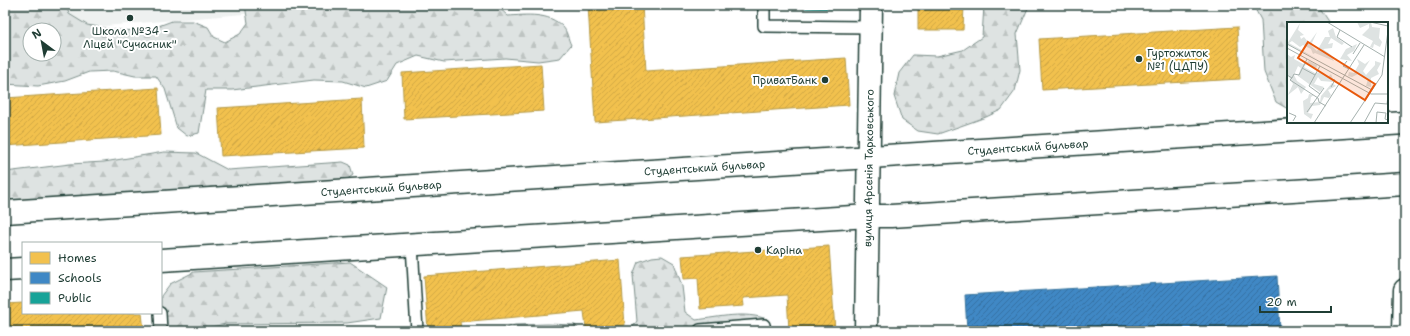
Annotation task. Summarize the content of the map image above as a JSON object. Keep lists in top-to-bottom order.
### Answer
{
  "streets": {
    "street": ["Студентський бульвар", "вулиця Арсенія Тарковського"]
  },
  "crossings": [
    ["Студентський бульвар", "вулиця Арсенія Тарковського"]
  ],
  "places": [
    "Школа №34 - Ліцей \"Сучасник\"",
    "Гуртожиток №1 (ЦДПУ)",
    "ПриватБанк",
    "Каріна"
  ],
  "legend": ["Homes", "Schools", "Public"],
  "scale_bar": "20 m",
  "north": "top left"
}
